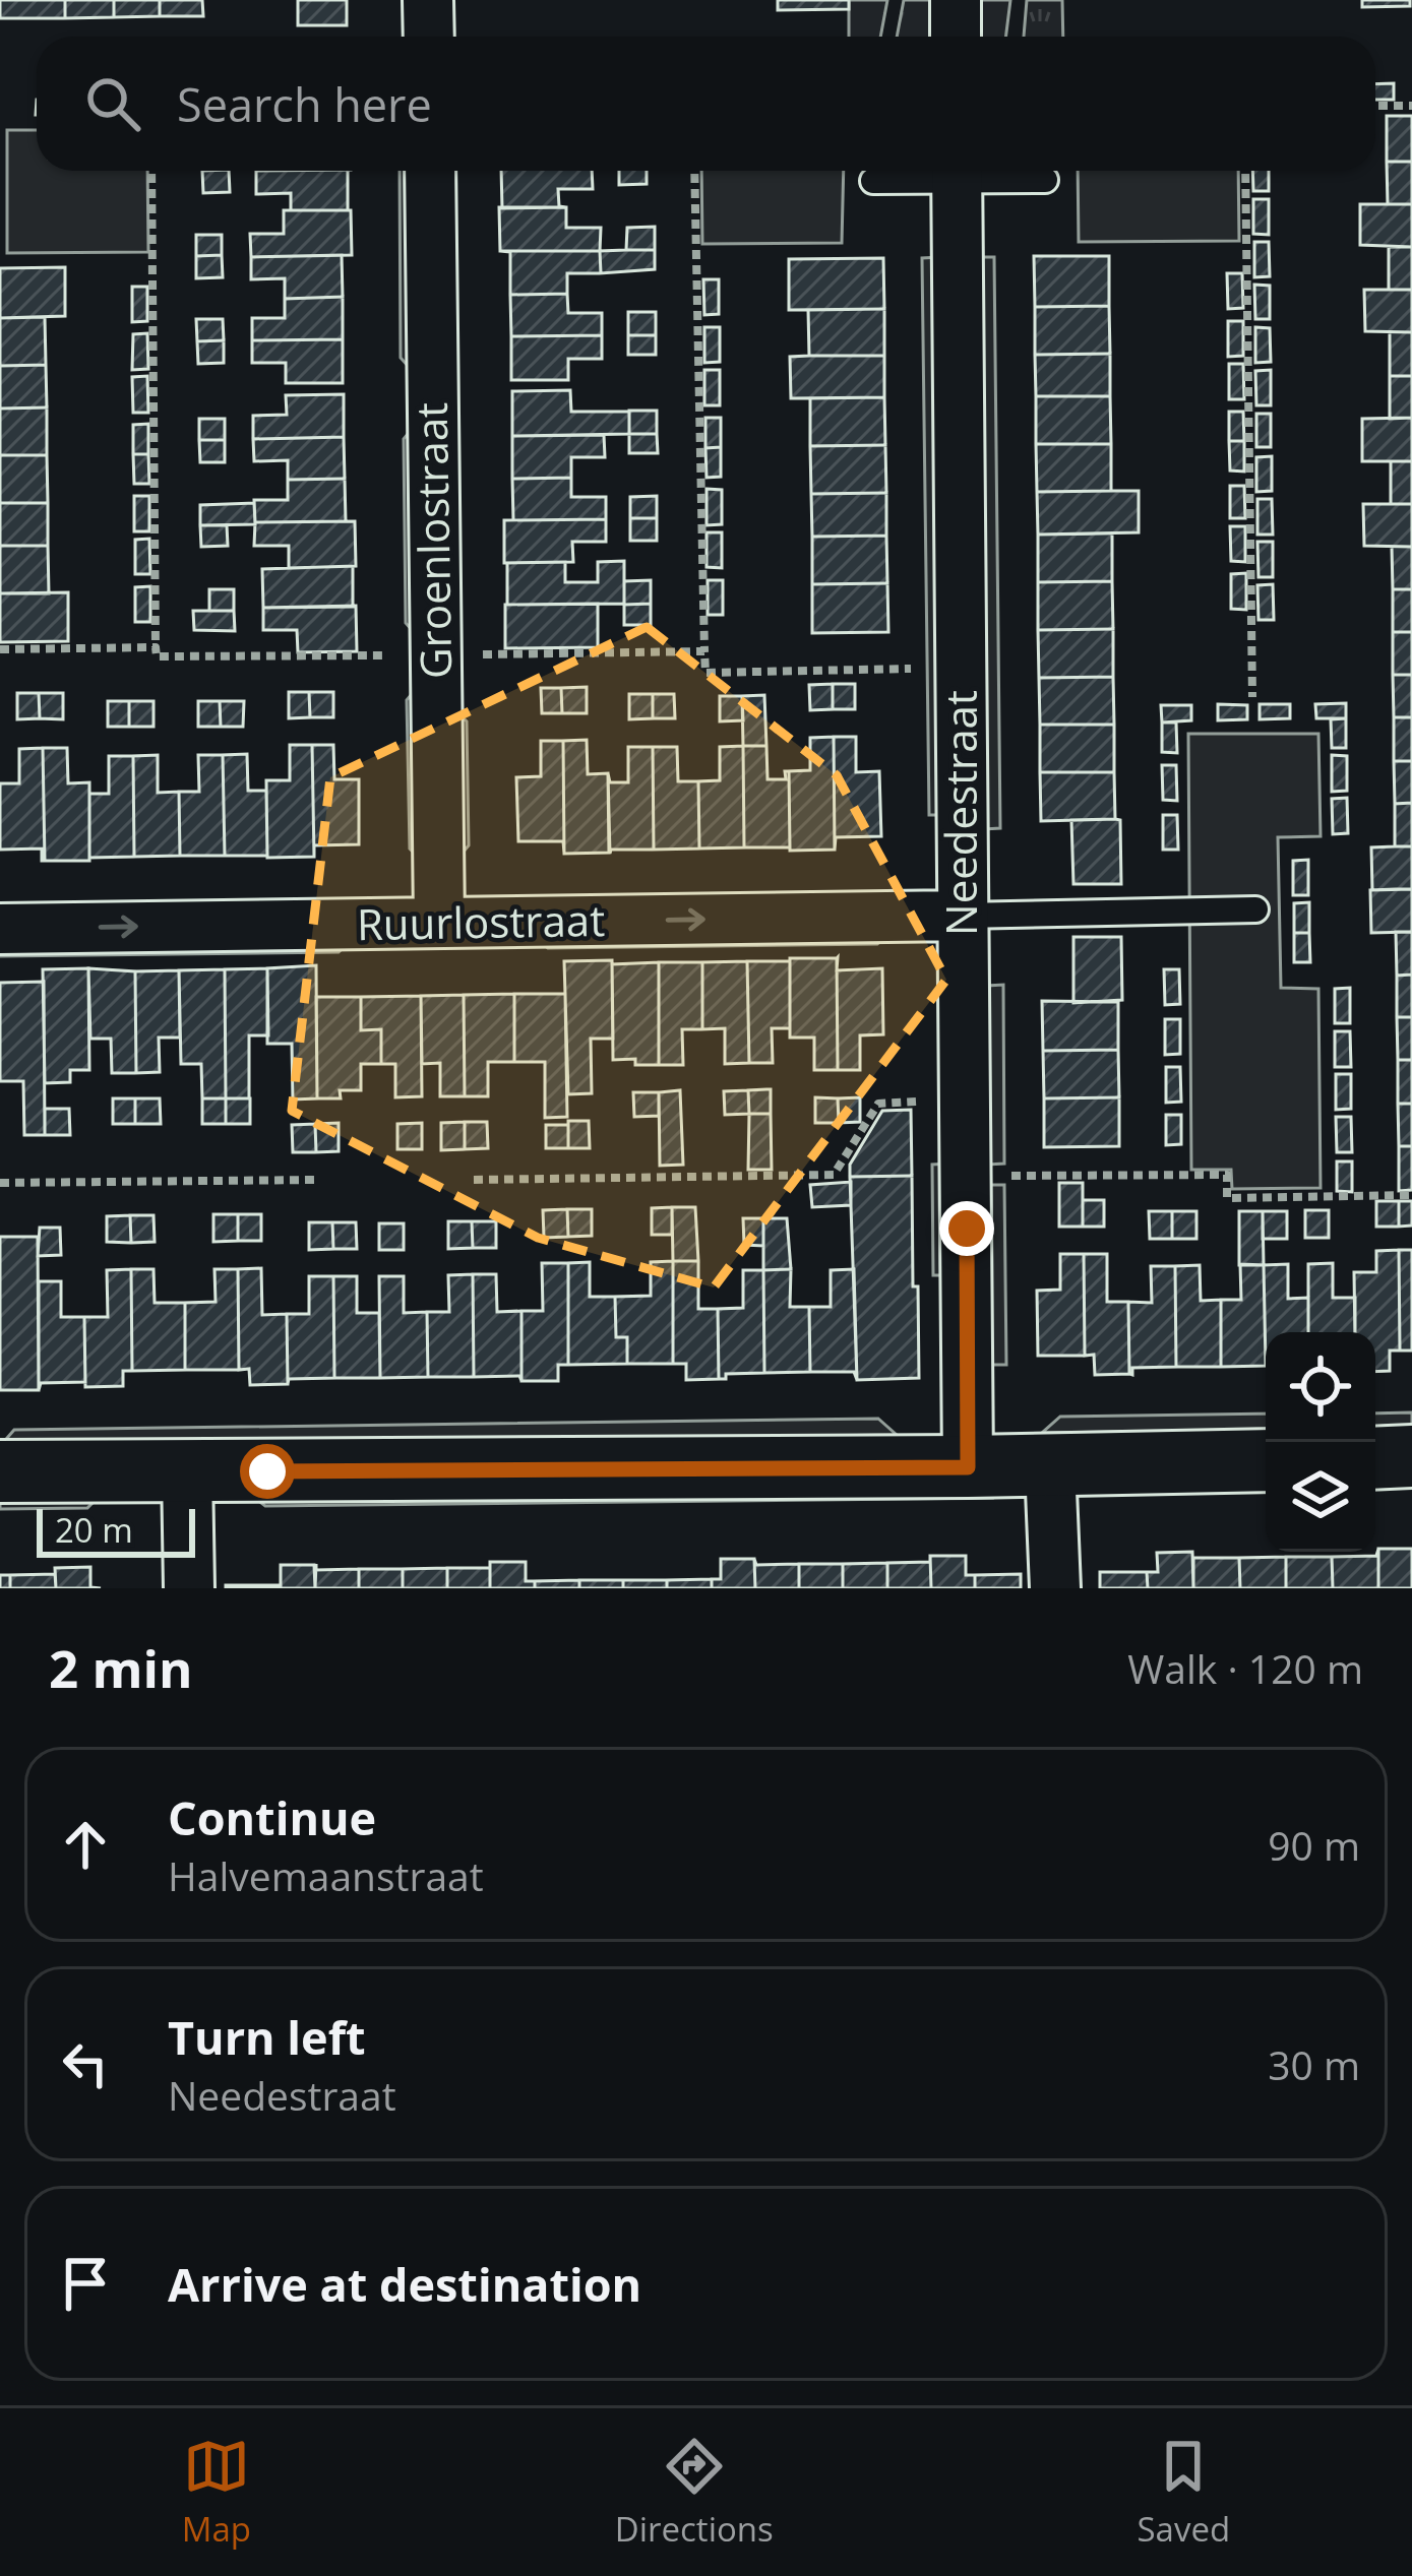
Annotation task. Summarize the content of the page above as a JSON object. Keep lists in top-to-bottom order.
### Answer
{
  "streets": {
    "street": ["Groenlostraat", "Needestraat", "Ruurlostraat"]
  },
  "crossings": [
    ["Groenlostraat", "Ruurlostraat"],
    ["Needestraat", "Ruurlostraat"]
  ],
  "one_way": ["Ruurlostraat"],
  "scale_bar": "20 m",
  "page": {
    "search": "Search here",
    "scale": "20 m",
    "heading": ["2 min", "Walk · 120 m"],
    "list": [
      ["Continue", "Halvemaanstraat", "90 m"],
      ["Turn left", "Needestraat", "30 m"],
      "Arrive at destination"
    ],
    "nav": ["Map", "Directions", "Saved"]
  }
}
